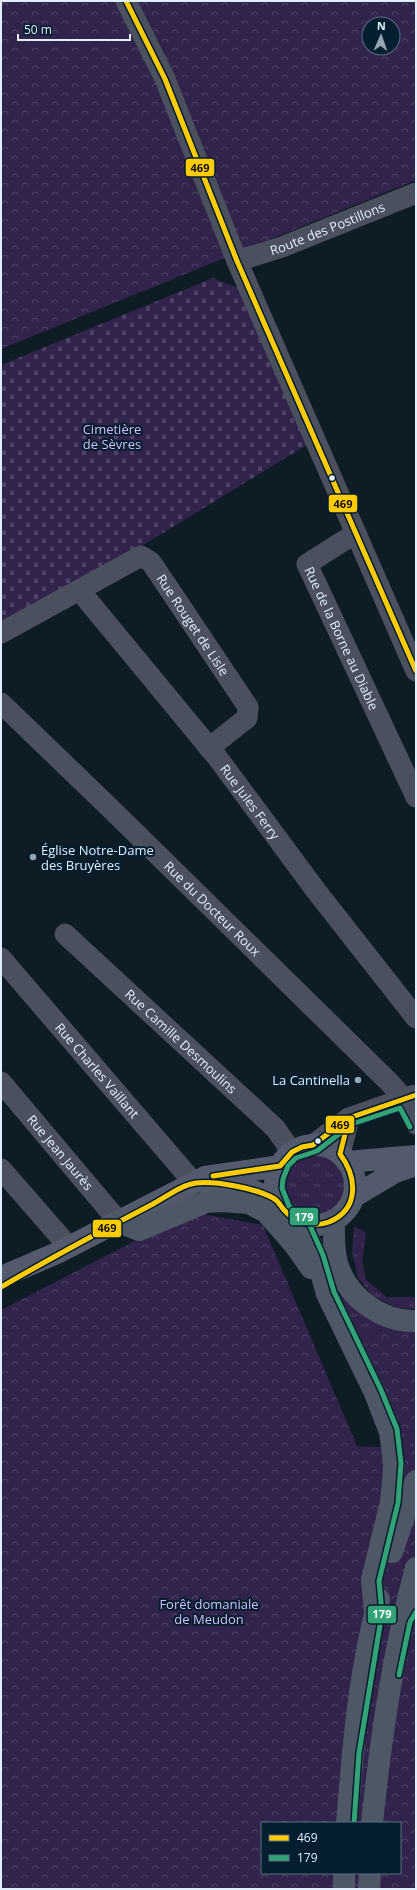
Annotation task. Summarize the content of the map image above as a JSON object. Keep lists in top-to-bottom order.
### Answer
{
  "streets": {
    "street": [
      "Route des Postillons",
      "Rue Rouget de Lisle",
      "Rue de la Borne au Diable",
      "Rue Jules Ferry",
      "Rue du Docteur Roux",
      "Rue Camille Desmoulins",
      "Rue Charles Vaillant",
      "Rue Jean Jaurès"
    ]
  },
  "crossings": [
    ["Rue Rouget de Lisle", "Rue Jules Ferry"]
  ],
  "parks": ["Cimetière de Sèvres", "Forêt domaniale de Meudon"],
  "places": ["Église Notre-Dame des Bruyères", "La Cantinella"],
  "lines": ["transit line 469", "transit line 179"],
  "legend": ["469", "179"],
  "scale_bar": "50 m",
  "north": "top"
}
